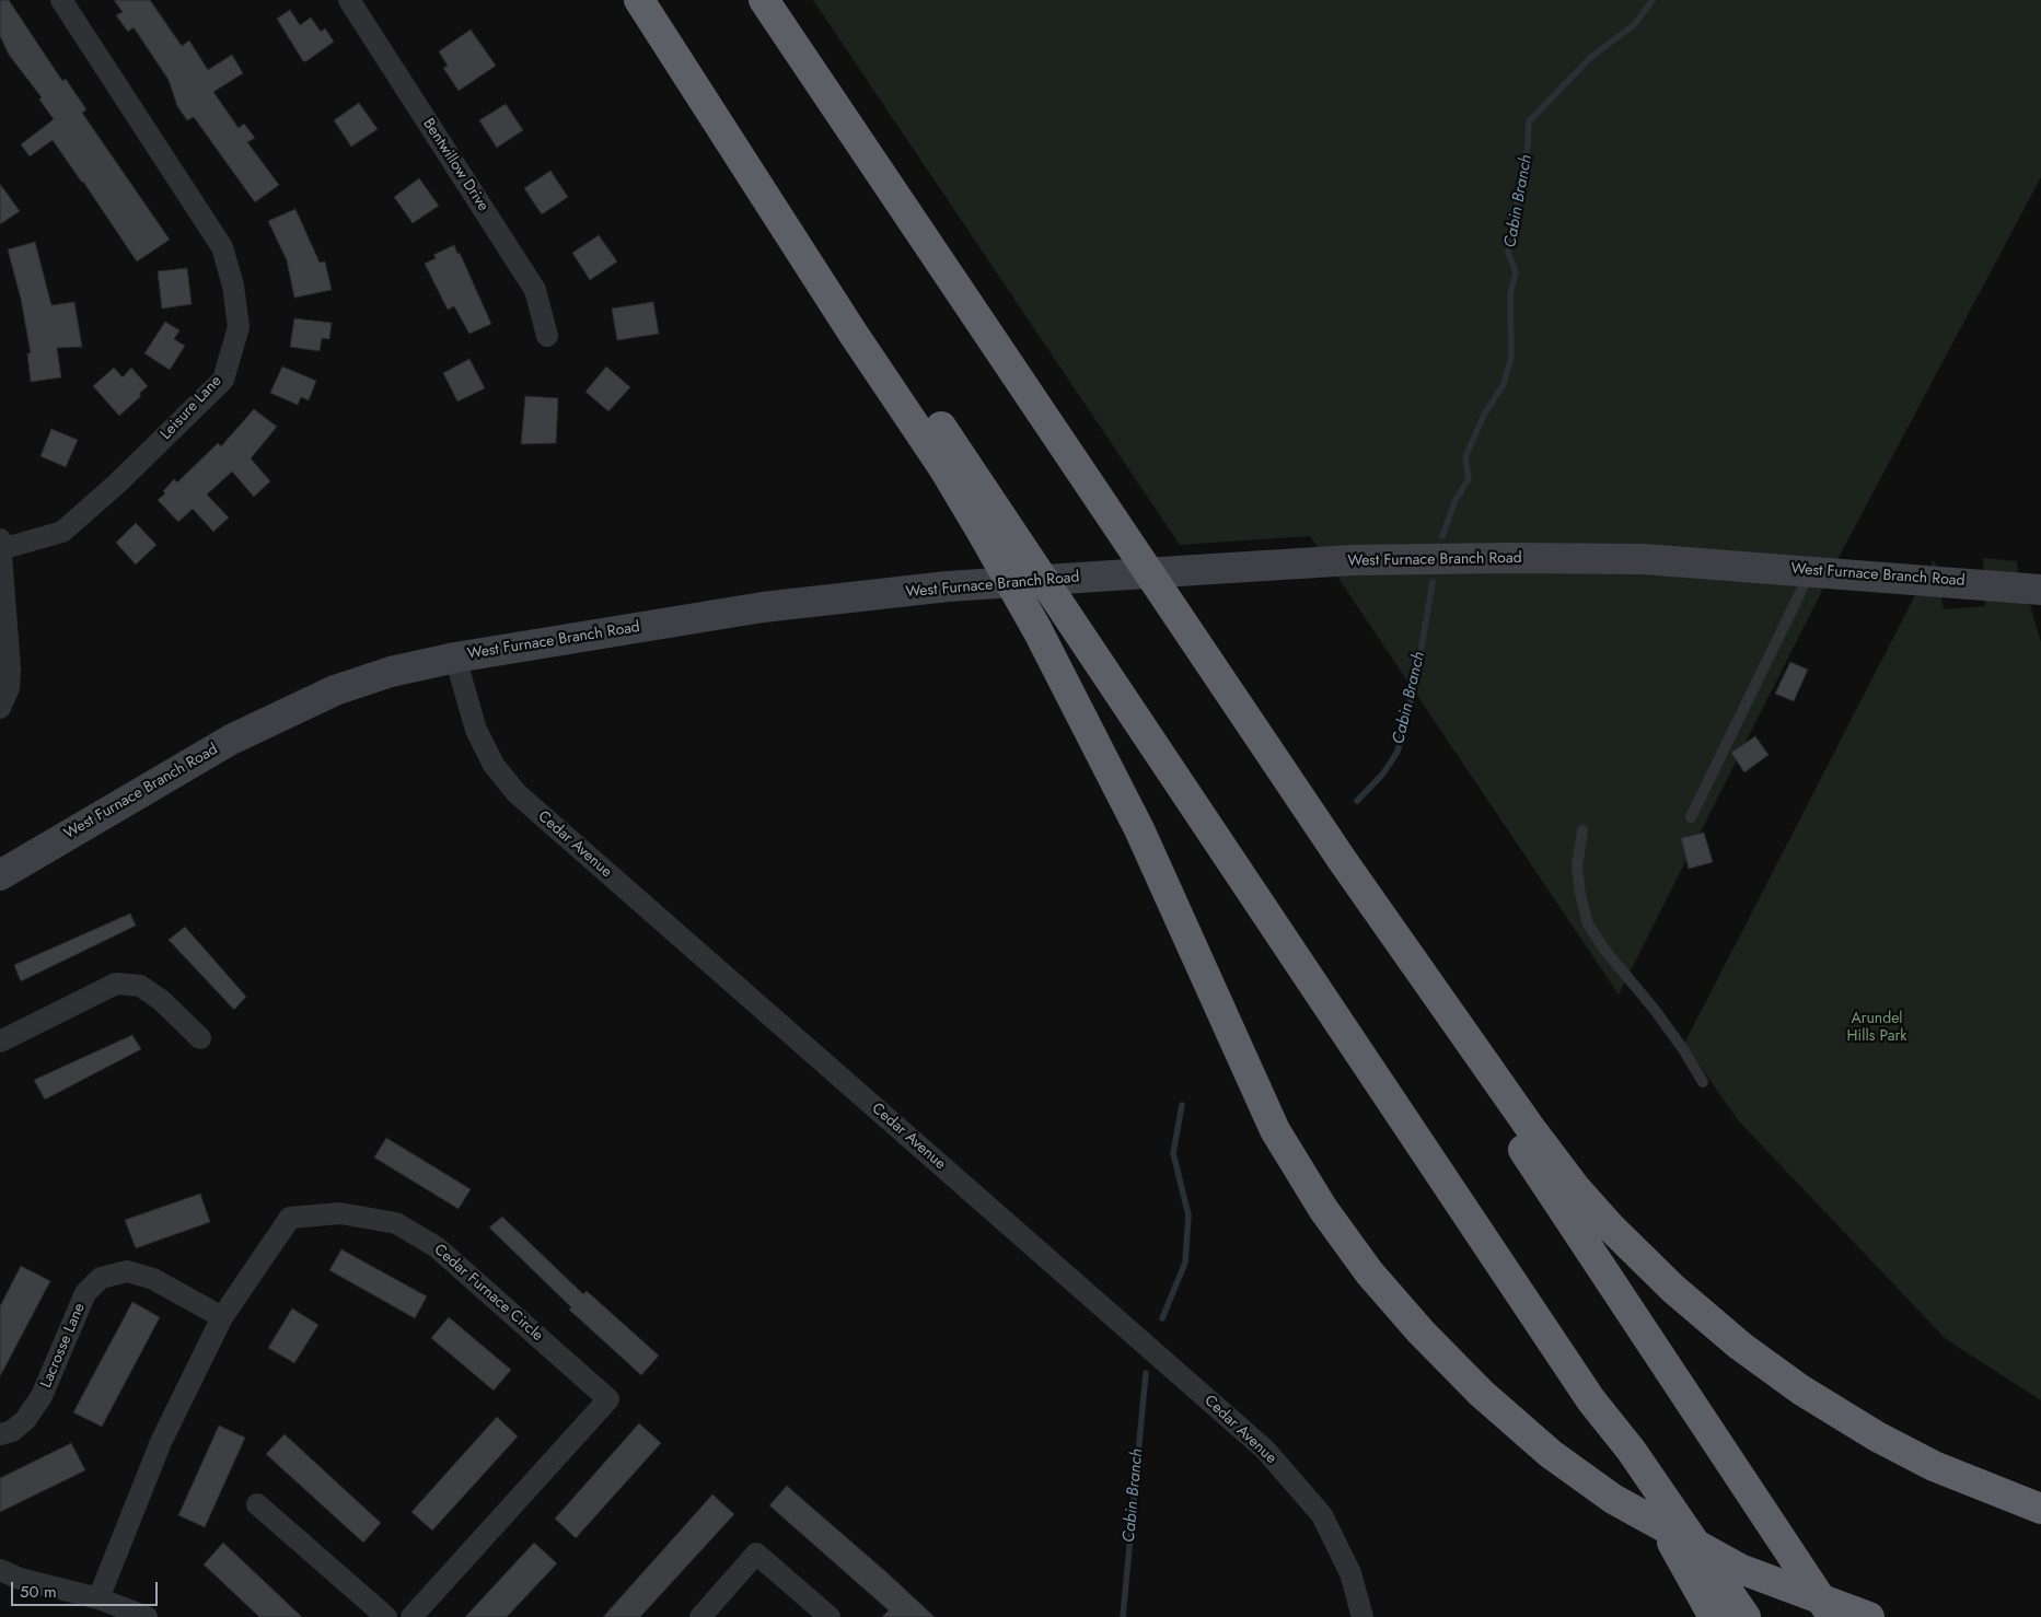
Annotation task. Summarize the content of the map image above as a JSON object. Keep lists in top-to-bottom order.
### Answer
{
  "streets": {
    "main road": ["West Furnace Branch Road"],
    "street": [
      "Bentwillow Drive",
      "Leisure Lane",
      "Cedar Avenue",
      "Cedar Furnace Circle",
      "Lacrosse Lane"
    ]
  },
  "crossings": [
    ["West Furnace Branch Road", "Cedar Avenue"],
    ["Cedar Furnace Circle", "Lacrosse Lane"]
  ],
  "water": ["Cabin Branch"],
  "parks": ["Arundel Hills Park"],
  "scale_bar": "50 m"
}
